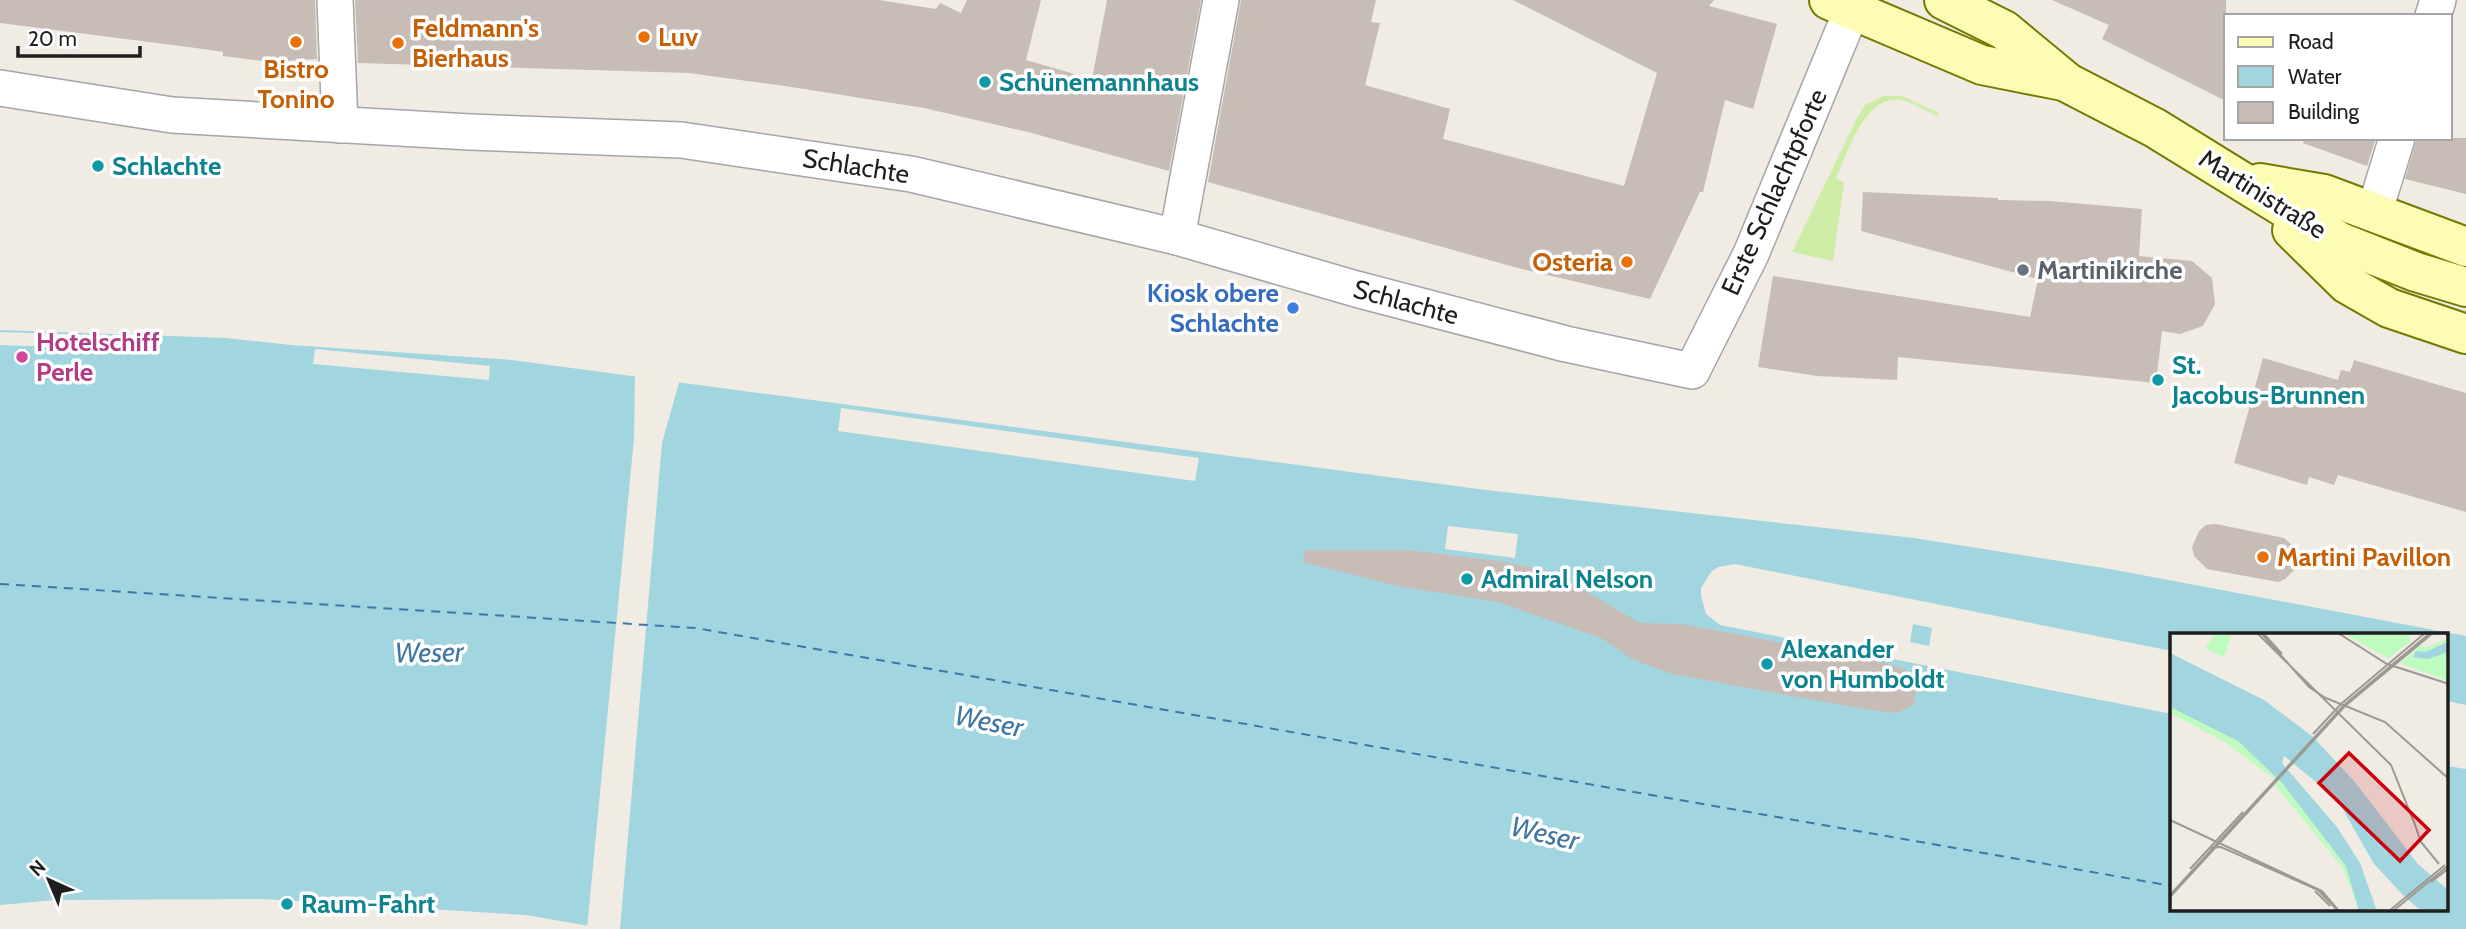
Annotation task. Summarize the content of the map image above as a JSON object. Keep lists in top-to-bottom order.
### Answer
{
  "streets": {
    "main road": ["Martinistraße"],
    "street": ["Schlachte", "Erste Schlachtpforte"]
  },
  "crossings": [
    ["Schlachte", "Erste Schlachtpforte"],
    ["Erste Schlachtpforte", "Martinistraße"]
  ],
  "water": ["Weser"],
  "places": [
    "Luv",
    "Bistro Tonino",
    "Feldmann's Bierhaus",
    "Schünemannhaus",
    "Schlachte",
    "Osteria",
    "Martinikirche",
    "Kiosk obere Schlachte",
    "Hotelschiff Perle",
    "St. Jacobus-Brunnen",
    "Martini Pavillon",
    "Admiral Nelson",
    "Alexander von Humboldt",
    "Raum-Fahrt"
  ],
  "legend": ["Road", "Water", "Building"],
  "scale_bar": "20 m",
  "north": "top left"
}
